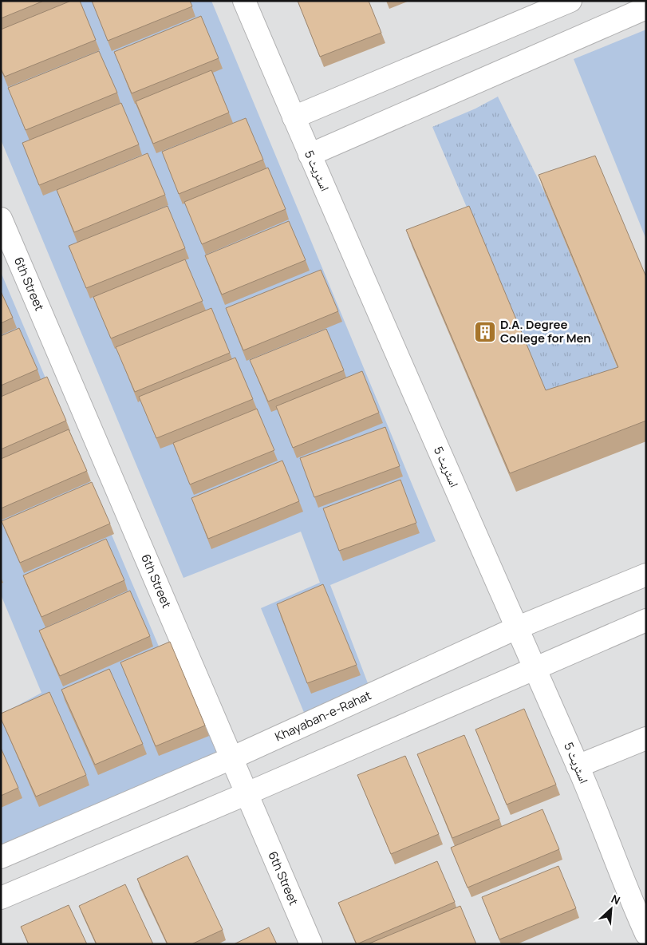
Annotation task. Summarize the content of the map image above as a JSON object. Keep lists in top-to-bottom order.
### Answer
{
  "streets": {
    "street": ["اسٹریٹ 5", "6th Street", "Khayaban-e-Rahat"]
  },
  "crossings": [
    ["اسٹریٹ 5", "Khayaban-e-Rahat"],
    ["6th Street", "Khayaban-e-Rahat"]
  ],
  "places": {
    "building": ["D.A. Degree College for Men"]
  },
  "north": "top right"
}
